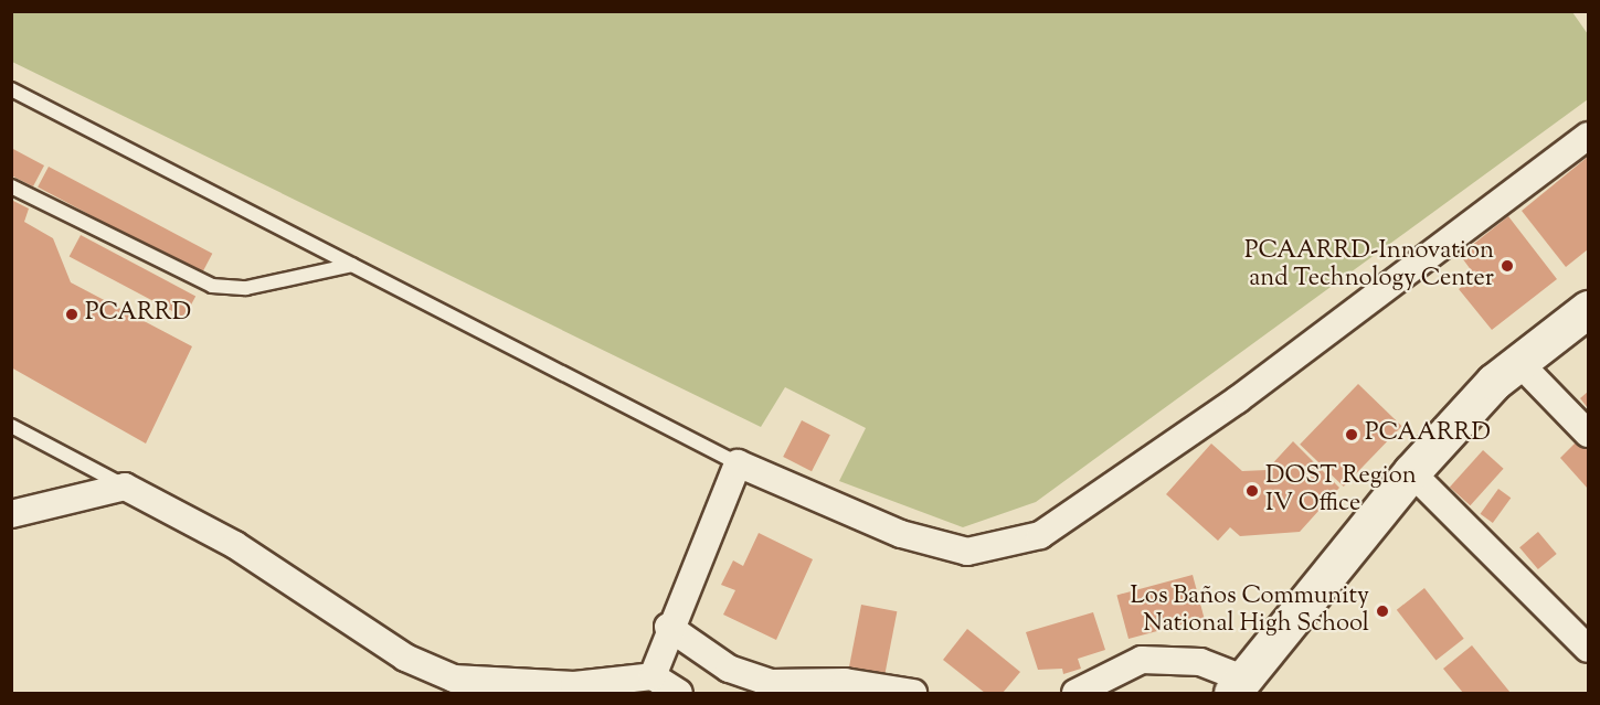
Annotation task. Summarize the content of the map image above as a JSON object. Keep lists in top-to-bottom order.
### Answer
{
  "places": [
    "PCAARRD-Innovation and Technology Center",
    "PCARRD",
    "PCAARRD",
    "DOST Region IV Office",
    "Los Baños Community National High School"
  ]
}
